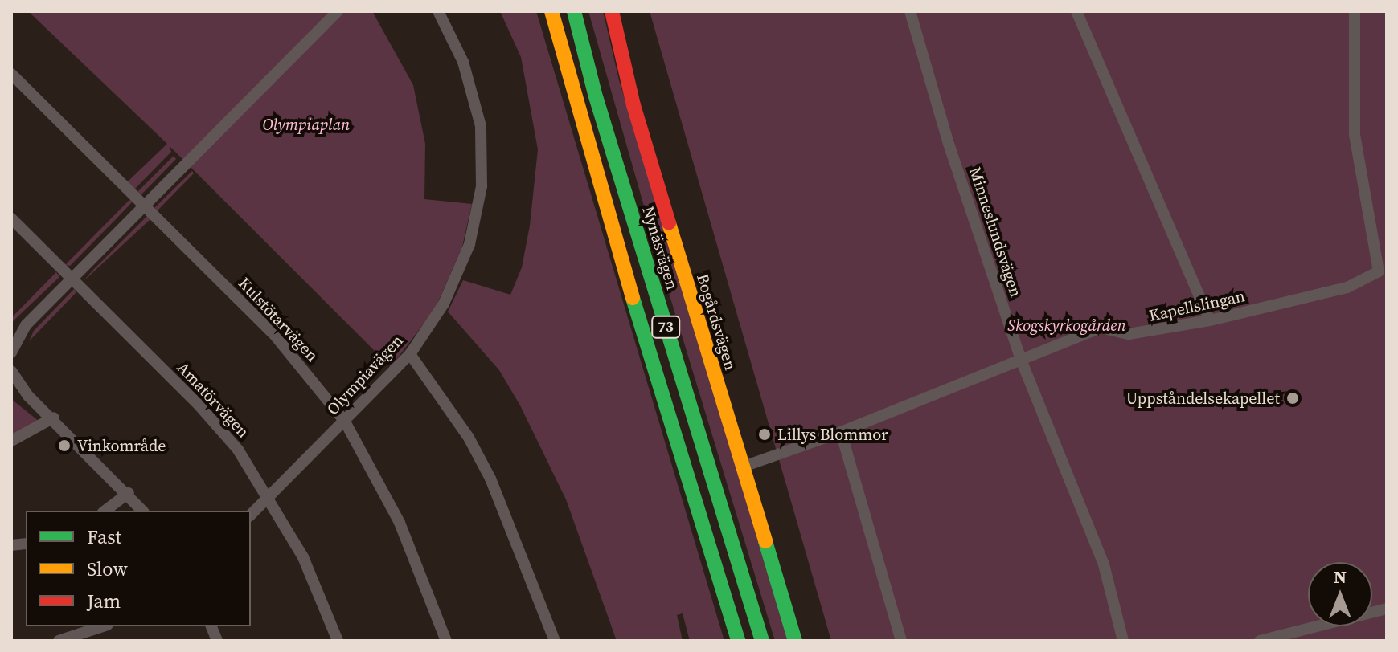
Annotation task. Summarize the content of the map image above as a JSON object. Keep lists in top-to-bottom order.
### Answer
{
  "streets": {
    "main road": ["Nynäsvägen", "Bogårdsvägen", "73"],
    "street": [
      "Minneslundsvägen",
      "Kapellslingan",
      "Kulstötarvägen",
      "Olympiavägen",
      "Amatörvägen"
    ]
  },
  "crossings": [
    ["Minneslundsvägen", "Kapellslingan"],
    ["Kapellslingan", "Bogårdsvägen"],
    ["Kulstötarvägen", "Olympiavägen"],
    ["Olympiavägen", "Amatörvägen"]
  ],
  "parks": ["Olympiaplan", "Skogskyrkogården"],
  "places": ["Uppståndelsekapellet", "Lillys Blommor", "Vinkområde"],
  "legend": ["Fast", "Slow", "Jam"],
  "north": "top"
}
